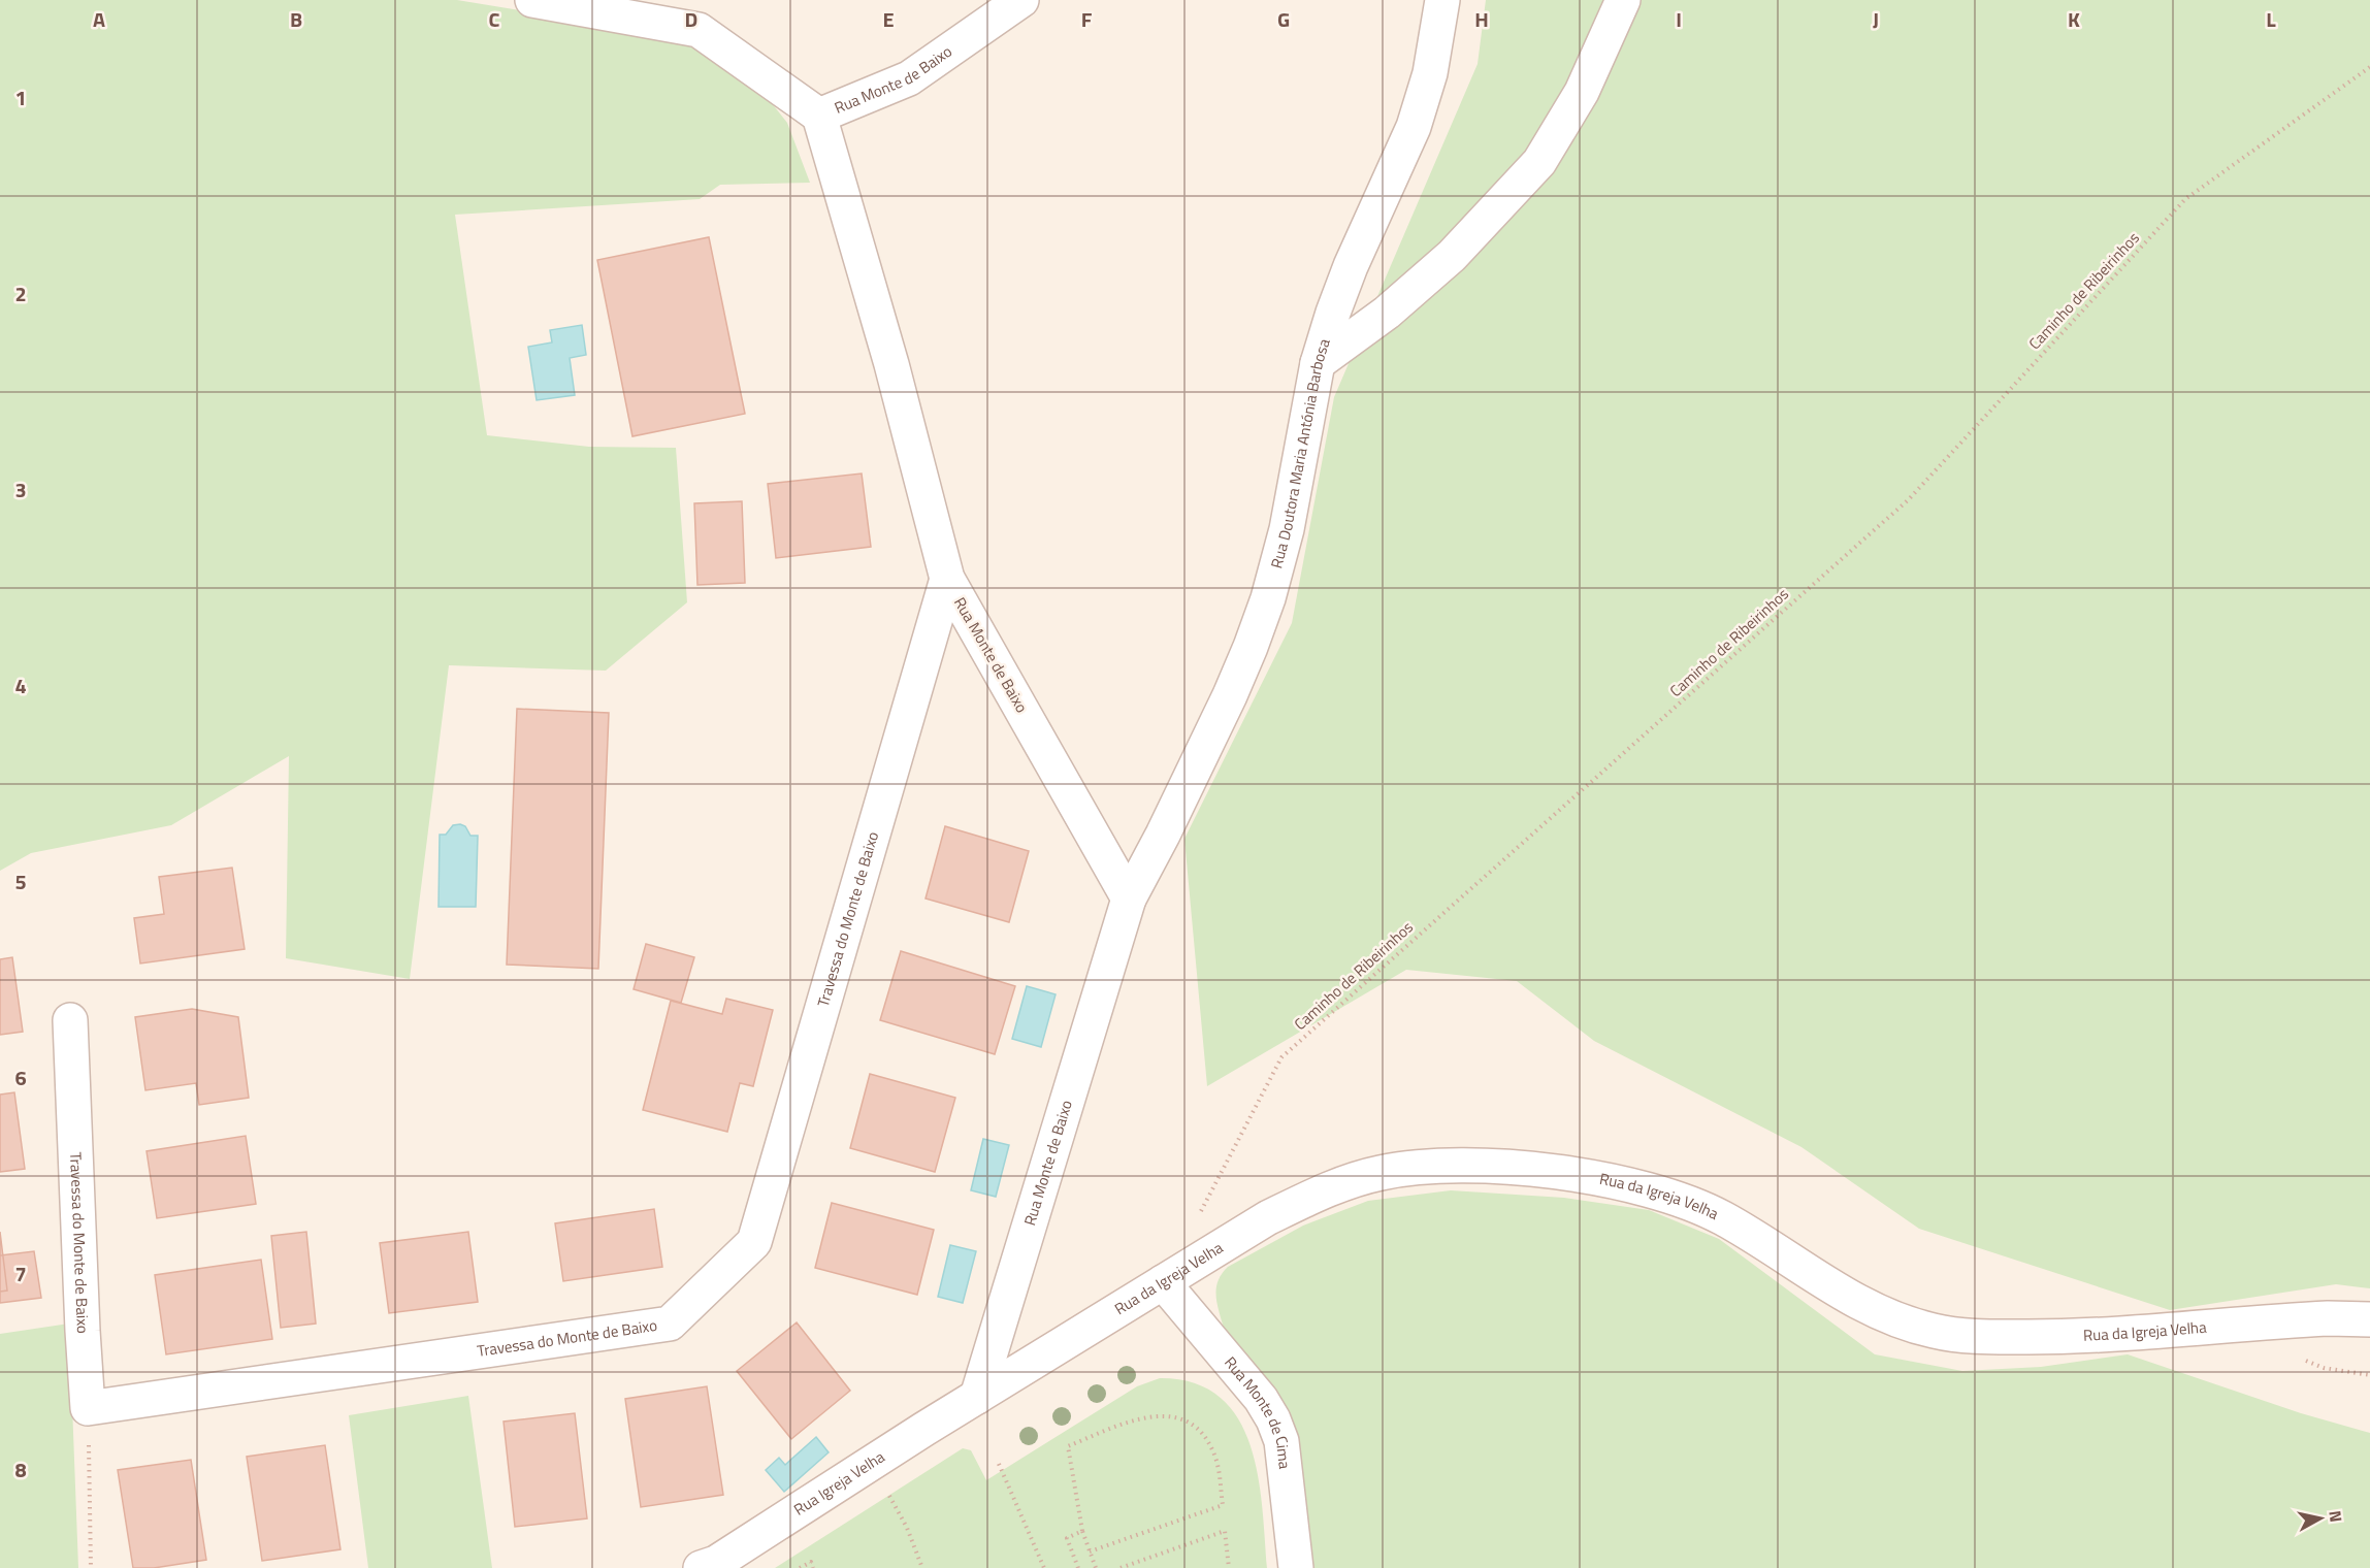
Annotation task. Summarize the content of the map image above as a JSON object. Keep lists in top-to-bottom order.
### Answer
{
  "streets": {
    "street": [
      "Rua Monte de Baixo",
      "Rua Doutora Maria Antónia Barbosa",
      "Travessa do Monte de Baixo",
      "Rua da Igreja Velha",
      "Rua Monte de Cima",
      "Rua Igreja Velha"
    ],
    "path": ["Caminho de Ribeirinhos"]
  },
  "crossings": [
    ["Rua Monte de Baixo", "Rua Doutora Maria Antónia Barbosa"],
    ["Rua Monte de Baixo", "Travessa do Monte de Baixo"],
    ["Rua Monte de Baixo", "Rua da Igreja Velha"],
    ["Rua Monte de Baixo", "Rua Igreja Velha"],
    ["Rua da Igreja Velha", "Rua Monte de Cima"],
    ["Rua da Igreja Velha", "Rua Igreja Velha"]
  ],
  "north": "right",
  "grid": {
    "columns": [
      "A",
      "B",
      "C",
      "D",
      "E",
      "F",
      "G",
      "H",
      "I",
      "J",
      "K",
      "L"
    ],
    "rows": [
      "1",
      "2",
      "3",
      "4",
      "5",
      "6",
      "7",
      "8"
    ]
  }
}
